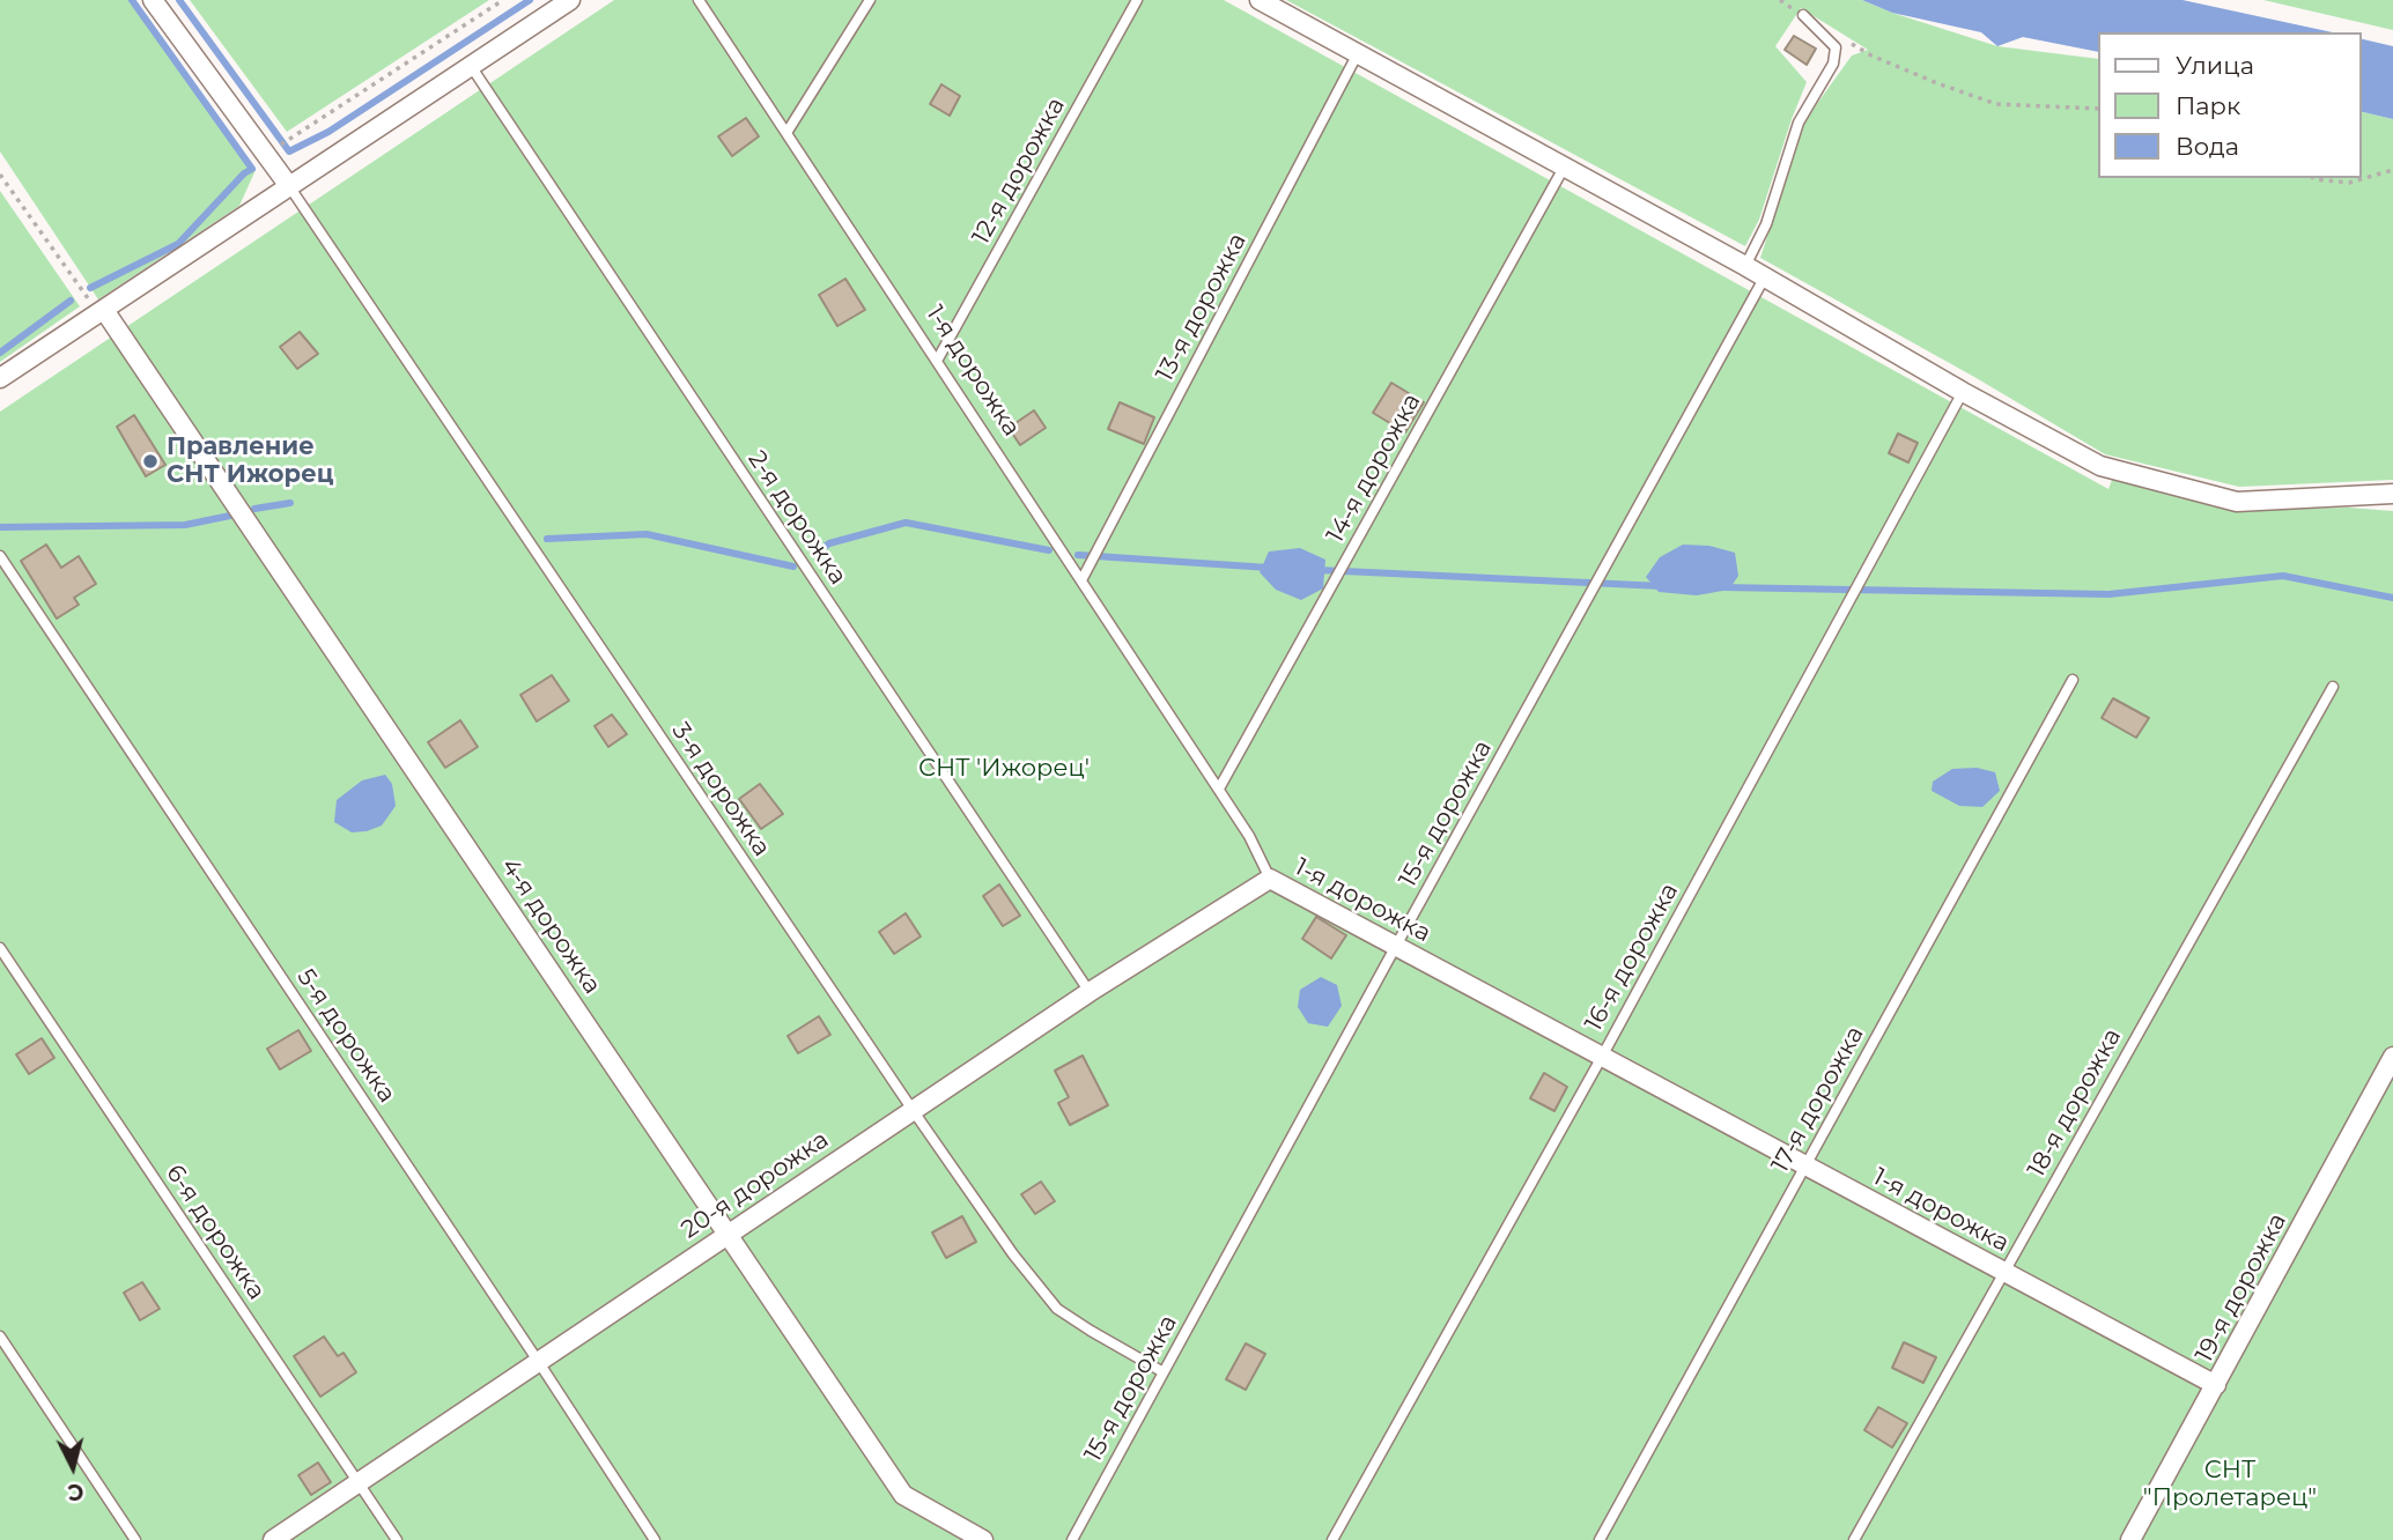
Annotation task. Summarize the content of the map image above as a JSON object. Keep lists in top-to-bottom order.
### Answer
{
  "streets": {
    "street": [
      "1-я дорожка",
      "4-я дорожка",
      "20-я дорожка",
      "19-я дорожка"
    ],
    "lane": [
      "12-я дорожка",
      "13-я дорожка",
      "14-я дорожка",
      "2-я дорожка",
      "3-я дорожка",
      "15-я дорожка",
      "16-я дорожка",
      "5-я дорожка",
      "17-я дорожка",
      "18-я дорожка",
      "6-я дорожка"
    ]
  },
  "crossings": [
    ["12-я дорожка", "1-я дорожка"],
    ["13-я дорожка", "1-я дорожка"],
    ["1-я дорожка", "14-я дорожка"],
    ["1-я дорожка", "15-я дорожка"],
    ["1-я дорожка", "16-я дорожка"],
    ["1-я дорожка", "17-я дорожка"],
    ["1-я дорожка", "18-я дорожка"],
    ["1-я дорожка", "20-я дорожка"],
    ["1-я дорожка", "19-я дорожка"],
    ["2-я дорожка", "20-я дорожка"],
    ["3-я дорожка", "15-я дорожка"],
    ["3-я дорожка", "20-я дорожка"],
    ["4-я дорожка", "20-я дорожка"],
    ["5-я дорожка", "20-я дорожка"],
    ["20-я дорожка", "6-я дорожка"]
  ],
  "parks": ["СНТ 'Ижорец'", "СНТ \"Пролетарец\""],
  "places": ["Правление СНТ Ижорец"],
  "legend": ["Улица", "Парк", "Вода"],
  "north": "bottom"
}
